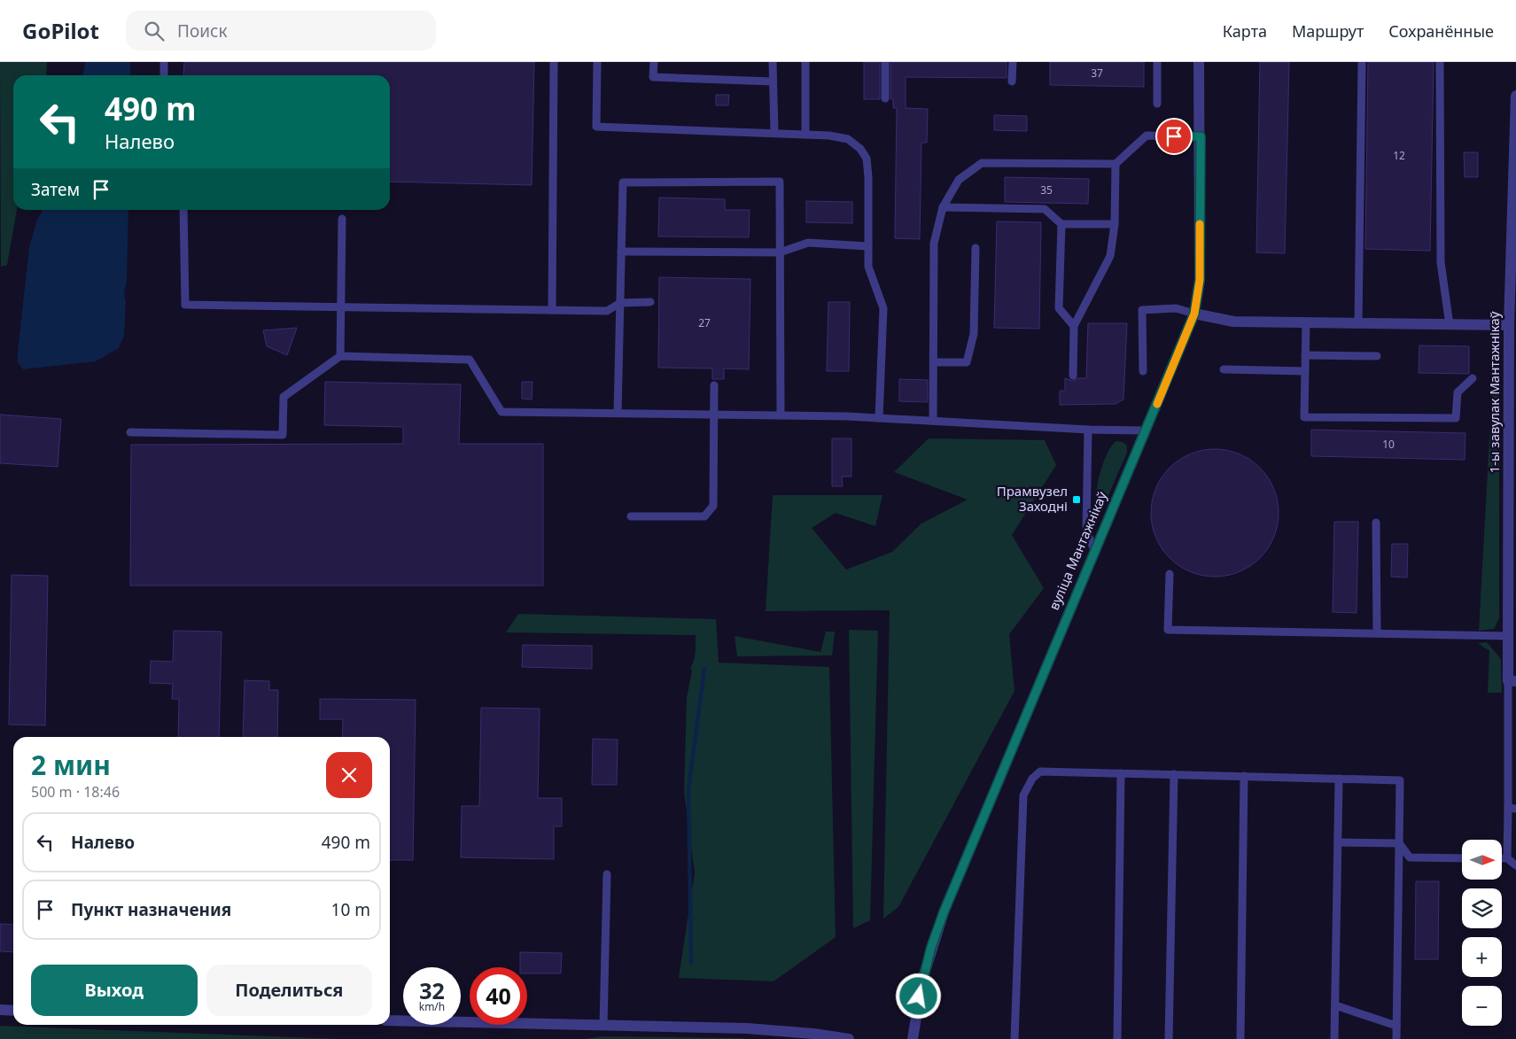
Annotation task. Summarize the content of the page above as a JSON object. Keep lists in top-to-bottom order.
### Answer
{
  "streets": {
    "street": ["1-ы завулак Мантажнікаў", "вуліца Мантажнікаў"]
  },
  "places": {
    "transit": ["Прамвузел Заходні"]
  },
  "house_numbers": [
    "37",
    "12",
    "35",
    "27",
    "10"
  ],
  "north": "right",
  "page": {
    "header": "GoPilot",
    "search": "Поиск",
    "nav": ["Карта", "Маршрут", "Сохранённые"],
    "turn": ["490 m", "Налево"],
    "then": "Затем",
    "heading": ["2 мин", "500 m · 18:46"],
    "list": [
      {
        "name": "Налево",
        "value": "490 m"
      },
      {
        "name": "Пункт назначения",
        "value": "10 m"
      }
    ],
    "map_buttons": ["+", "−"],
    "buttons": ["Выход", "Поделиться"],
    "speed": "32 km/h",
    "limit": "40"
  }
}
